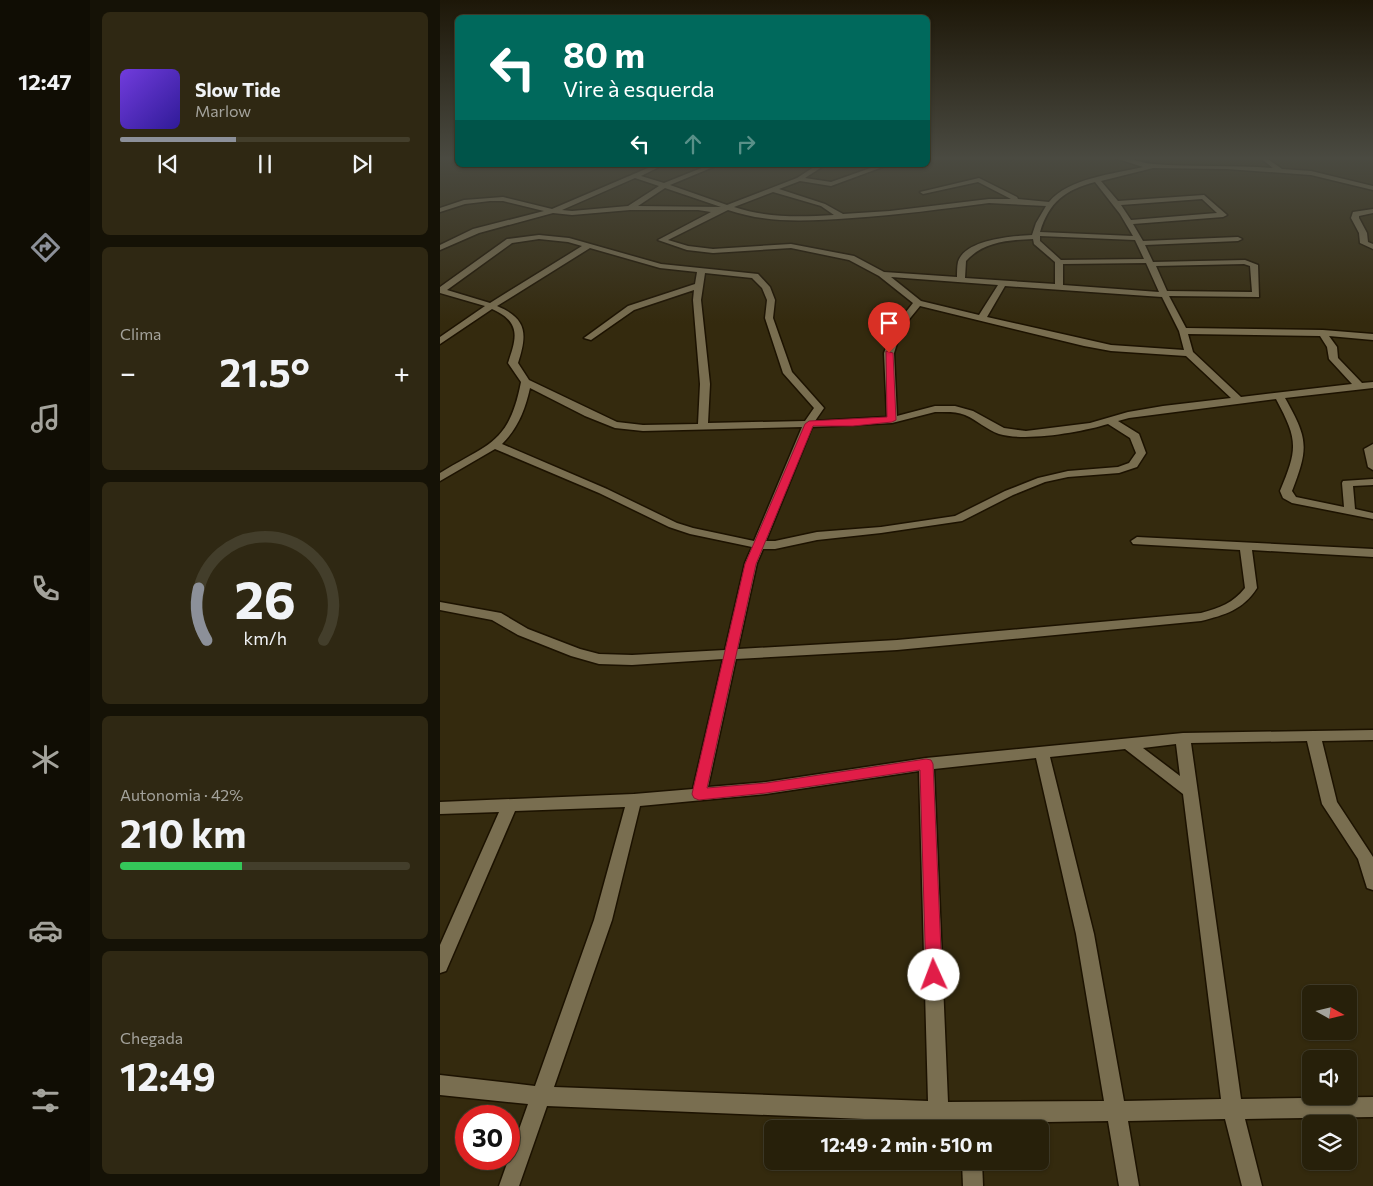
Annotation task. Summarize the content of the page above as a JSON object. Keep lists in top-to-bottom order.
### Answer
{
  "north": "right",
  "page": {
    "tabs": "12:47",
    "turn": ["80 m", "Vire à esquerda"],
    "song": ["Slow Tide", "Marlow"],
    "tile": [
      "Clima",
      ["Autonomia · 42%", "210 km"],
      ["Chegada", "12:49"]
    ],
    "heat": ["−", "21.5°", "+"],
    "limit": "30",
    "trip": "12:49 · 2 min · 510 m",
    "gauge": ["26", "km/h"]
  }
}
